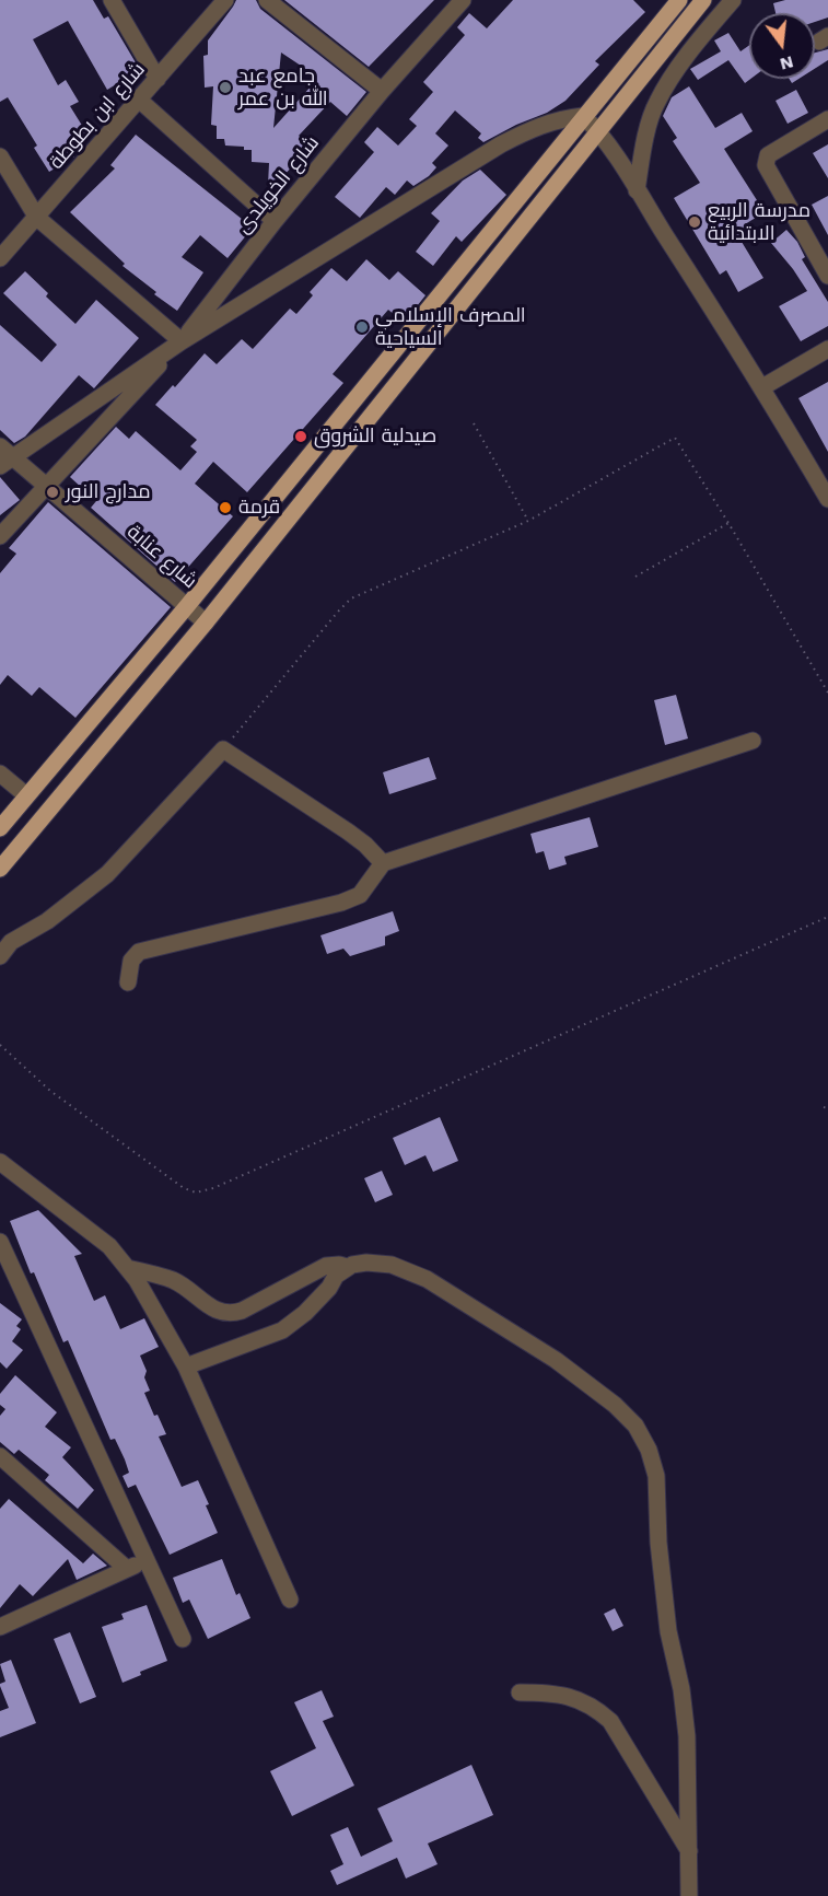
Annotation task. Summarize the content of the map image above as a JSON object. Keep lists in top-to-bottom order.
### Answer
{
  "streets": {
    "street": ["شارع ابن بطوطة", "شارع الخويلدى", "شارع عنابة"]
  },
  "places": [
    "جامع عبد الله بن عمر",
    "مدرسة الربيع الابتدائية",
    "المصرف الإسلامي السياحية",
    "صيدلية الشروق",
    "مدارج النور",
    "قرمة"
  ],
  "north": "bottom"
}
